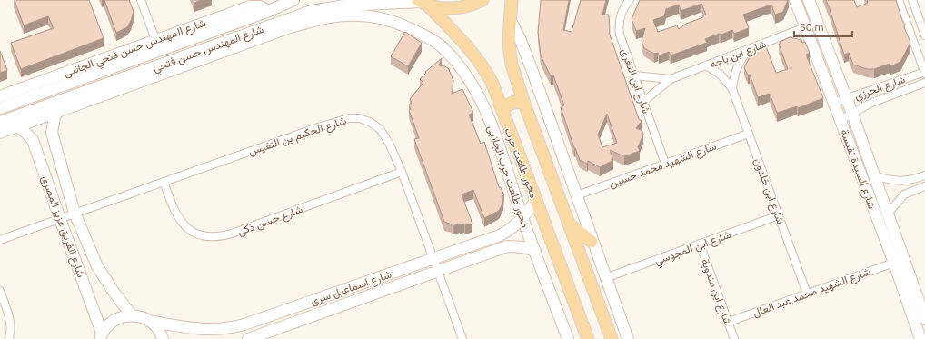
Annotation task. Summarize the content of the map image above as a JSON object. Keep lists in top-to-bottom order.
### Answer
{
  "streets": {
    "main road": ["محور طلعت حرب"],
    "street": [
      "شارع المهندس حسن فتحي الجانبى",
      "شارع المهندس حسن فتحي",
      "شارع ابن باجه",
      "شارع ابن التغرى",
      "شارع الجرزي",
      "شارع الحكيم بن النفيس",
      "شارع الشهيد محمد حسين",
      "شارع السيدة نفيسة",
      "محور طلعت حرب الجانبى",
      "شارع ابن خلدون",
      "شارع حسن ذكى",
      "شارع الفريق عزيز المصرى",
      "شارع ابن المجوسي",
      "شارع اسماعيل سرى",
      "شارع ابن مندوية",
      "شارع الشهيد محمد عبد العال"
    ]
  },
  "crossings": [
    ["شارع المهندس حسن فتحي الجانبى", "شارع المهندس حسن فتحي"],
    ["شارع المهندس حسن فتحي", "محور طلعت حرب"],
    ["شارع المهندس حسن فتحي", "محور طلعت حرب الجانبى"],
    ["شارع ابن باجه", "شارع ابن التغرى"],
    ["شارع ابن باجه", "شارع السيدة نفيسة"],
    ["شارع ابن باجه", "شارع ابن خلدون"],
    ["شارع ابن التغرى", "شارع الشهيد محمد حسين"],
    ["شارع الجرزي", "شارع السيدة نفيسة"],
    ["شارع الحكيم بن النفيس", "شارع حسن ذكى"],
    ["شارع الحكيم بن النفيس", "شارع الفريق عزيز المصرى"],
    ["شارع الحكيم بن النفيس", "شارع اسماعيل سرى"],
    ["محور طلعت حرب", "شارع اسماعيل سرى"],
    ["شارع الشهيد محمد حسين", "شارع ابن خلدون"],
    ["شارع السيدة نفيسة", "شارع الشهيد محمد عبد العال"],
    ["محور طلعت حرب الجانبى", "شارع اسماعيل سرى"],
    ["شارع ابن خلدون", "شارع ابن المجوسي"],
    ["شارع ابن خلدون", "شارع الشهيد محمد عبد العال"],
    ["شارع الفريق عزيز المصرى", "شارع اسماعيل سرى"],
    ["شارع ابن المجوسي", "شارع ابن مندوية"],
    ["شارع ابن مندوية", "شارع الشهيد محمد عبد العال"]
  ],
  "scale_bar": "50 m"
}
